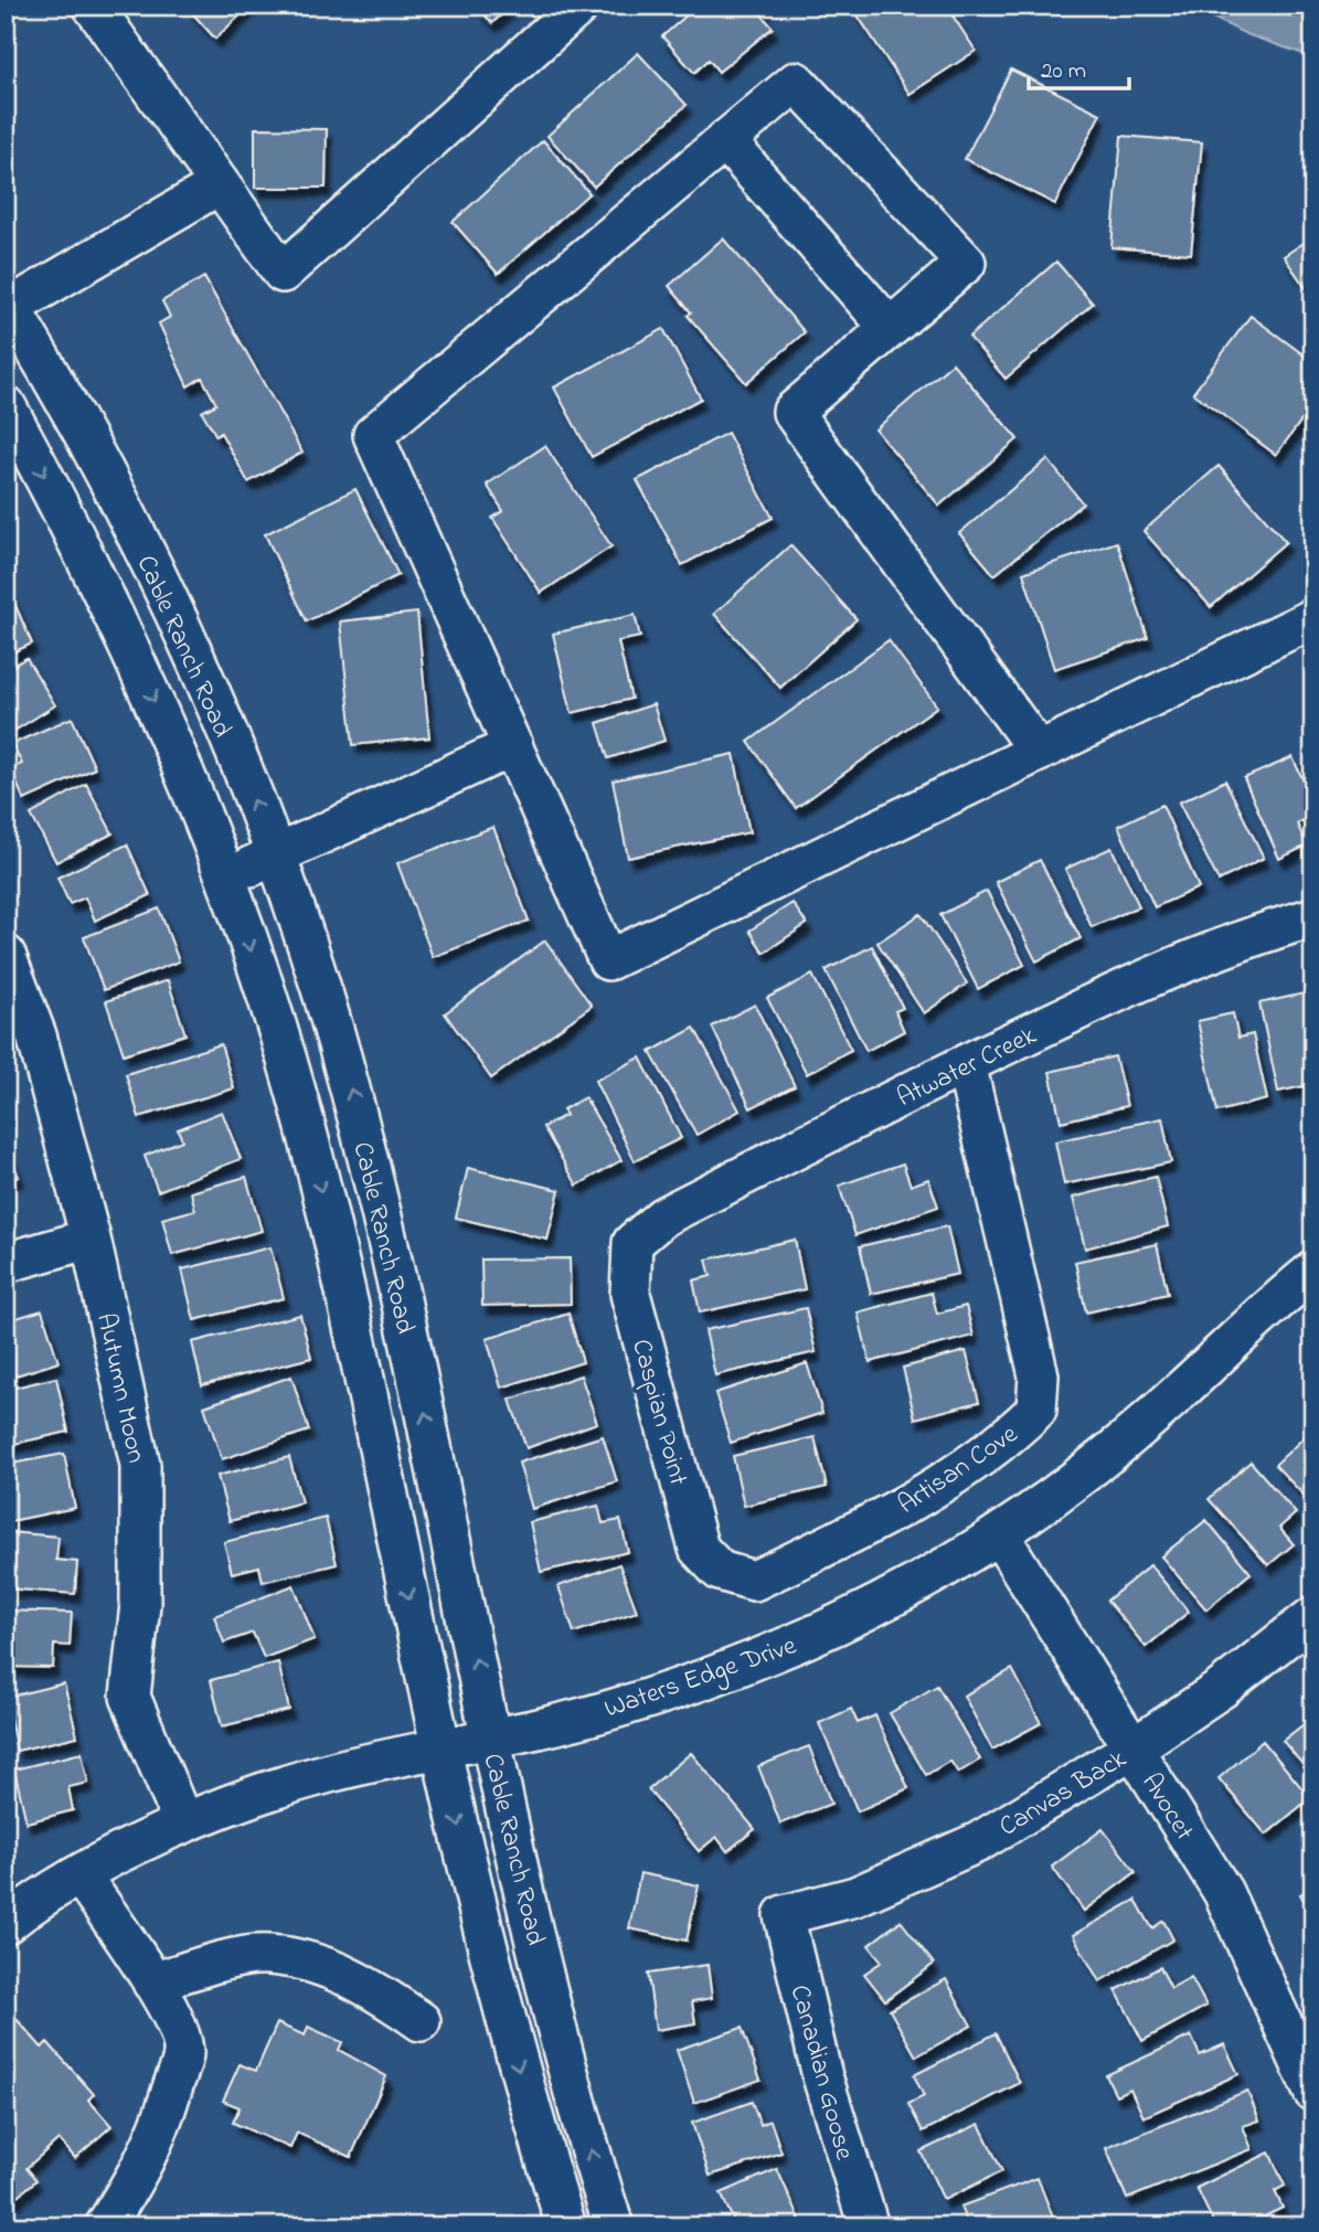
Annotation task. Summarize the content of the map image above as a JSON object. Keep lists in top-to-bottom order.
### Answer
{
  "streets": {
    "street": [
      "Cable Ranch Road",
      "Atwater Creek",
      "Autumn Moon",
      "Caspian Point",
      "Artisan Cove",
      "Waters Edge Drive",
      "Canvas Back",
      "Avocet",
      "Canadian Goose"
    ]
  },
  "crossings": [
    ["Cable Ranch Road", "Waters Edge Drive"],
    ["Atwater Creek", "Caspian Point"],
    ["Atwater Creek", "Artisan Cove"],
    ["Autumn Moon", "Waters Edge Drive"],
    ["Caspian Point", "Artisan Cove"],
    ["Waters Edge Drive", "Avocet"],
    ["Canvas Back", "Avocet"],
    ["Canvas Back", "Canadian Goose"]
  ],
  "scale_bar": "20 m"
}
